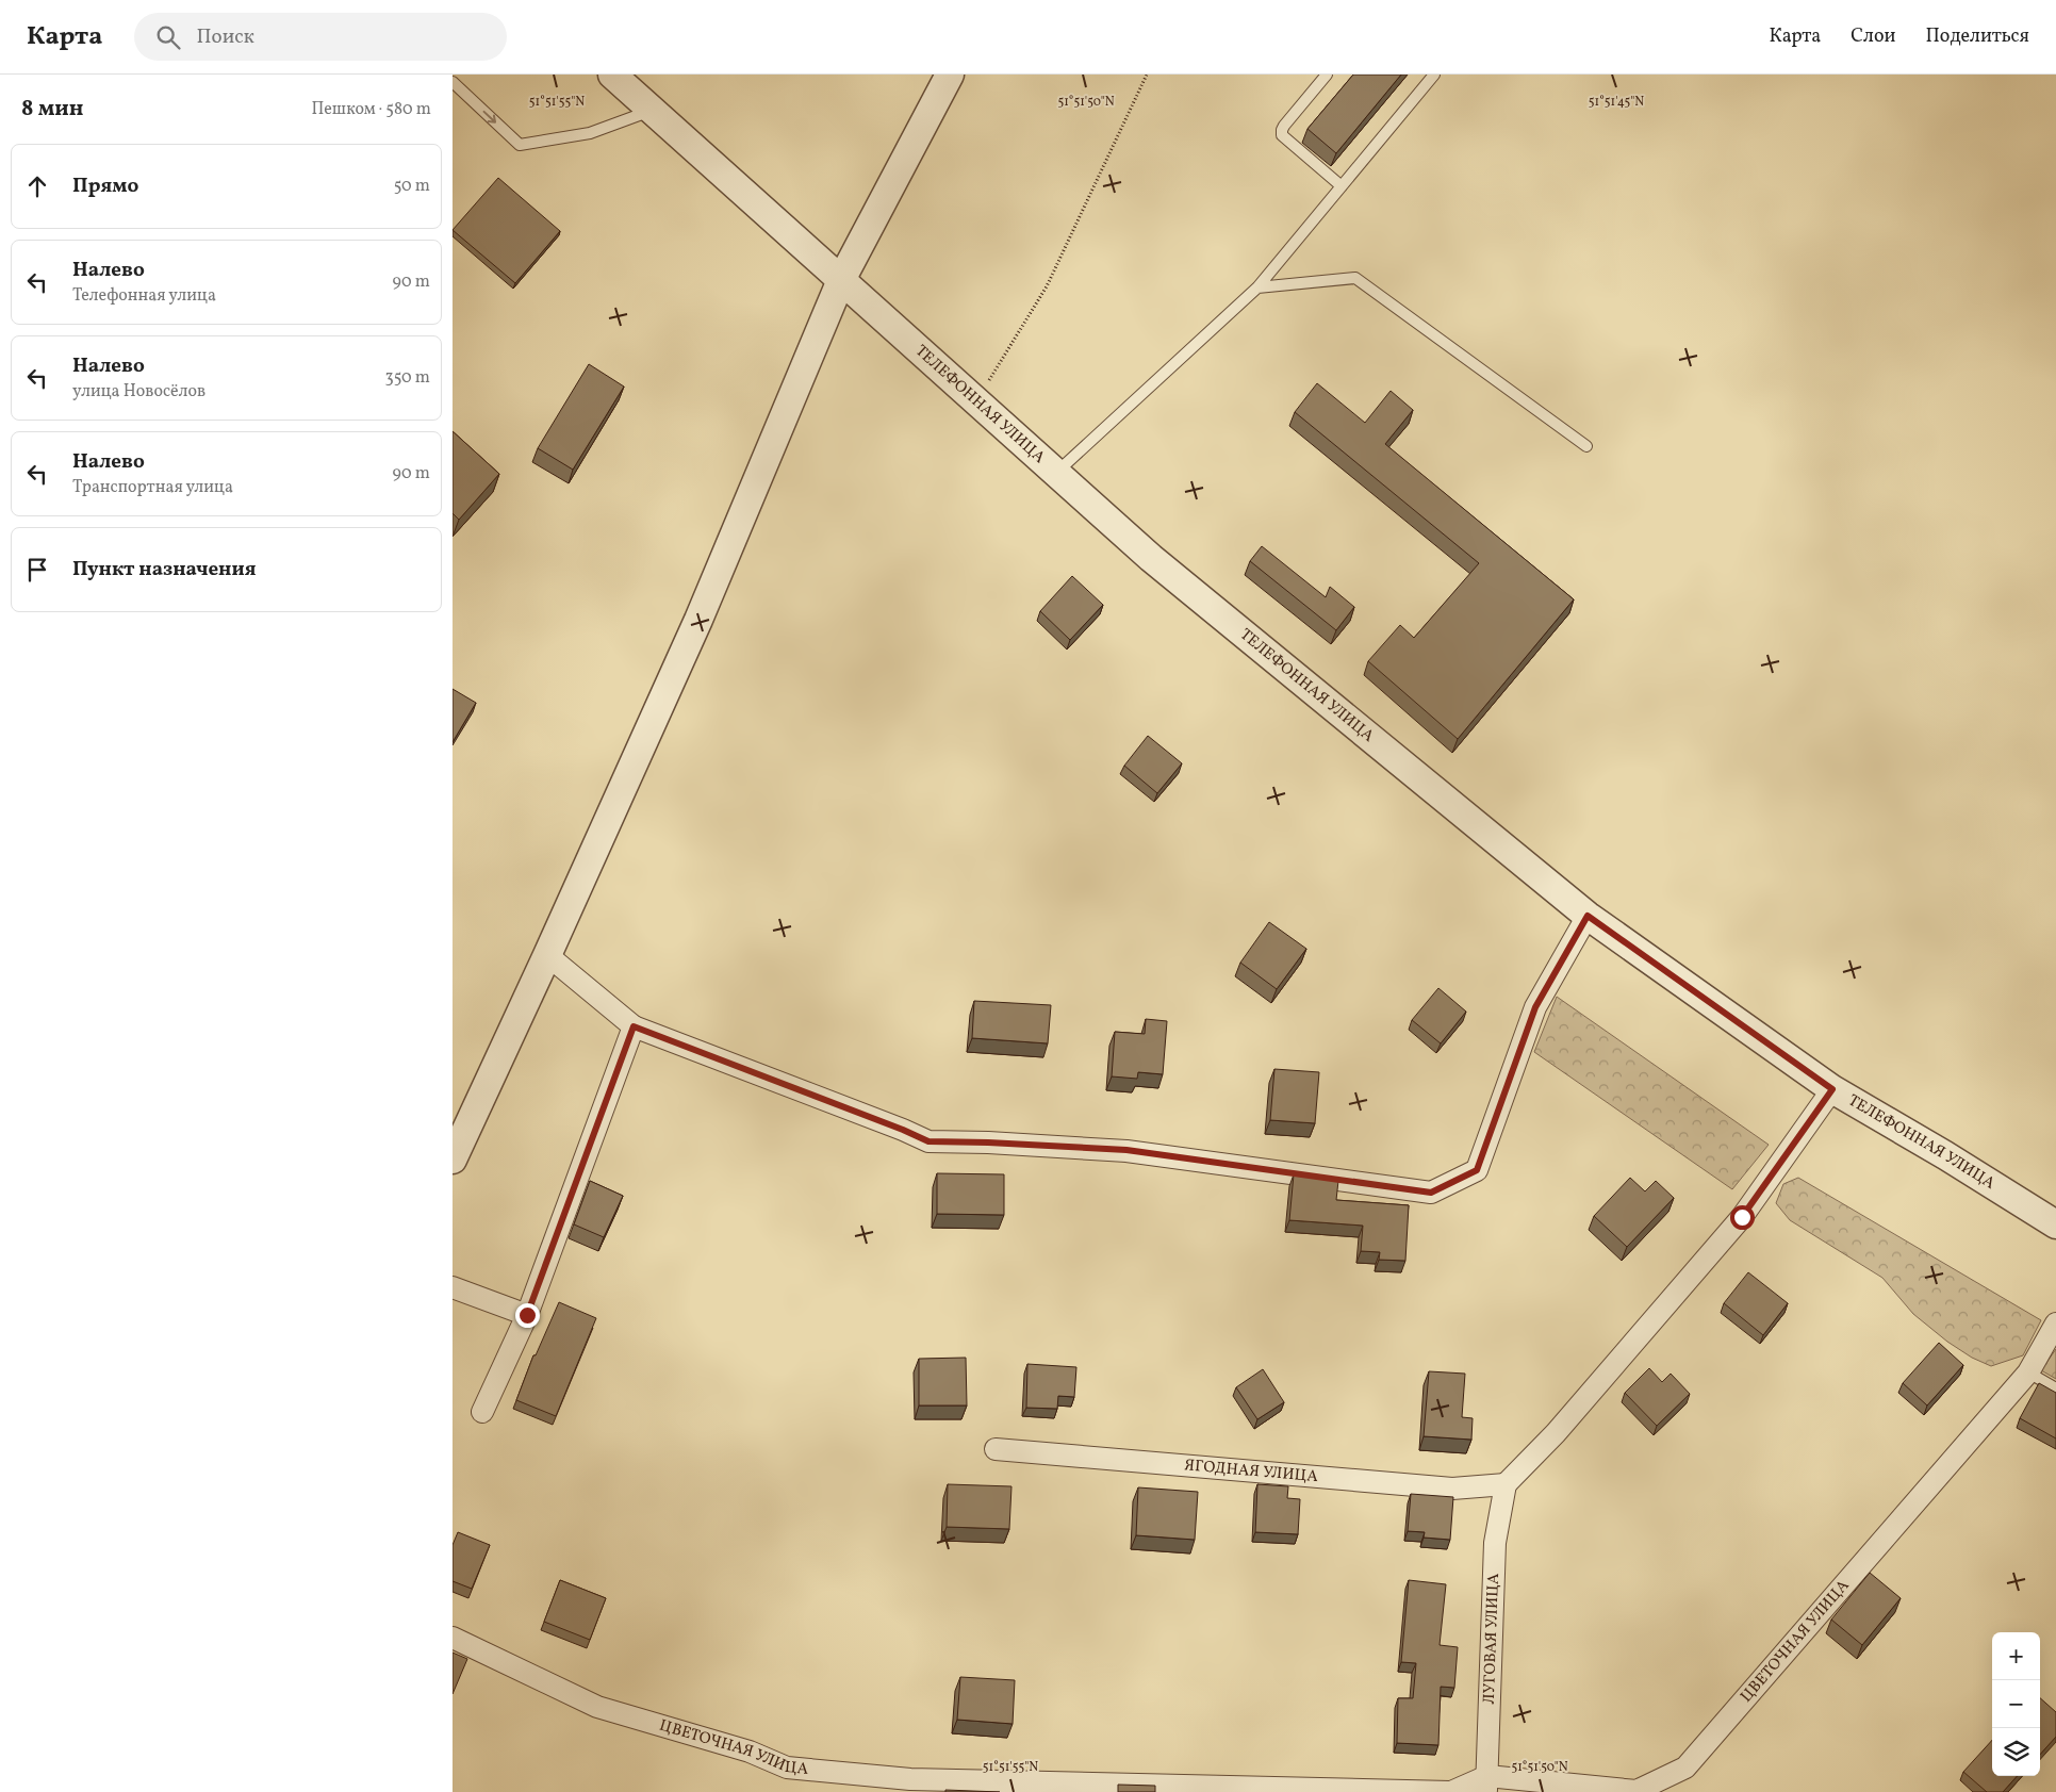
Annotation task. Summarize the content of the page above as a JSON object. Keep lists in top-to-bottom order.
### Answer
{
  "streets": {
    "street": [
      "ТЕЛЕФОННАЯ УЛИЦА",
      "ЯГОДНАЯ УЛИЦА",
      "ЛУГОВАЯ УЛИЦА",
      "ЦВЕТОЧНАЯ УЛИЦА"
    ]
  },
  "crossings": [
    ["ЯГОДНАЯ УЛИЦА", "ЛУГОВАЯ УЛИЦА"],
    ["ЛУГОВАЯ УЛИЦА", "ЦВЕТОЧНАЯ УЛИЦА"]
  ],
  "page": {
    "header": "Карта",
    "search": "Поиск",
    "nav": ["Карта", "Слои", "Поделиться"],
    "heading": ["8 мин", "Пешком · 580 m"],
    "list": [
      ["Прямо", "50 m"],
      ["Налево", "Телефонная улица", "90 m"],
      ["Налево", "улица Новосёлов", "350 m"],
      ["Налево", "Транспортная улица", "90 m"],
      "Пункт назначения"
    ],
    "map_buttons": ["+", "−"]
  },
  "coordinates": ["51°51'55\"N", "51°51'50\"N", "51°51'45\"N"]
}
